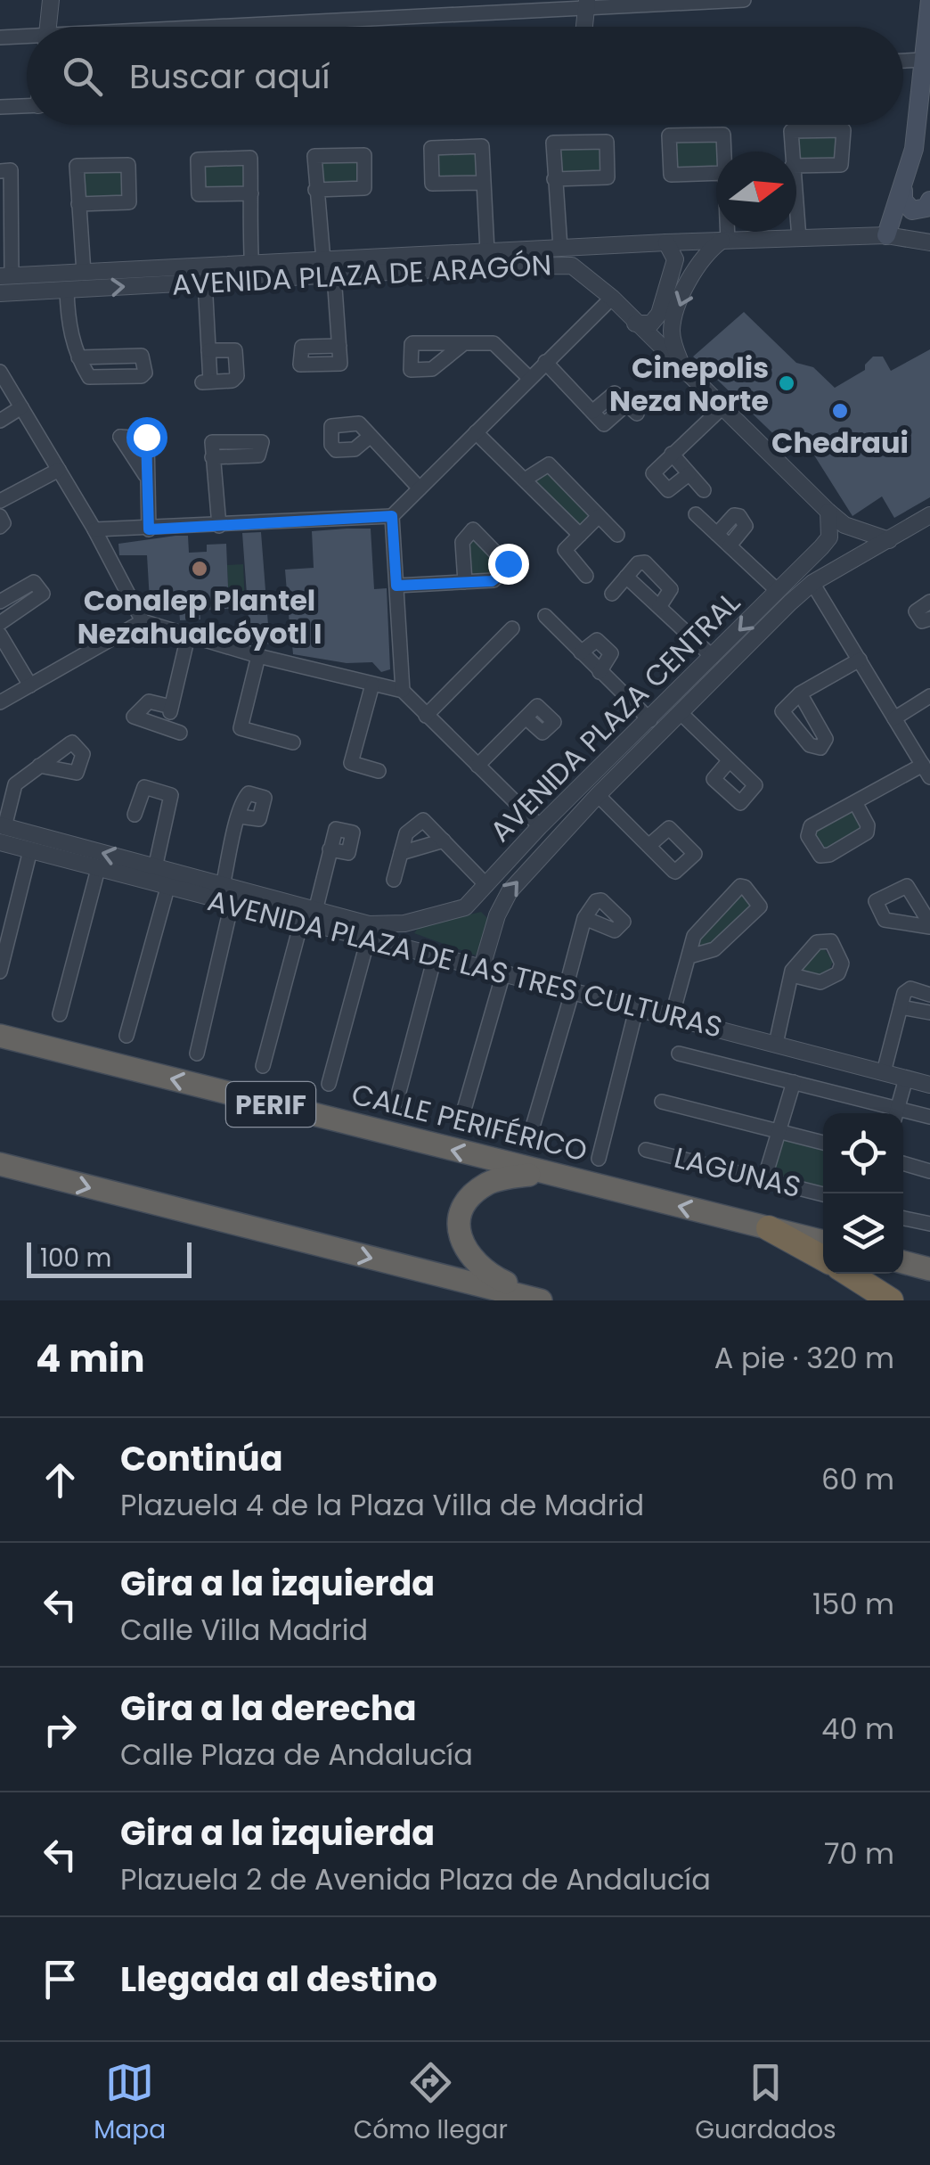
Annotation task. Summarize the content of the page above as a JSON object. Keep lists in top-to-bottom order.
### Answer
{
  "streets": {
    "highway": ["PERIF", "CALLE PERIFÉRICO"],
    "street": [
      "AVENIDA PLAZA DE ARAGÓN",
      "AVENIDA PLAZA CENTRAL",
      "AVENIDA PLAZA DE LAS TRES CULTURAS",
      "LAGUNAS"
    ]
  },
  "crossings": [
    ["AVENIDA PLAZA DE ARAGÓN", "AVENIDA PLAZA CENTRAL"],
    ["AVENIDA PLAZA CENTRAL", "AVENIDA PLAZA DE LAS TRES CULTURAS"]
  ],
  "places": ["Cinepolis Neza Norte", "Chedraui", "Conalep Plantel Nezahualcóyotl I"],
  "scale_bar": "100 m",
  "north": "right",
  "page": {
    "search": "Buscar aquí",
    "scale": "100 m",
    "heading": ["4 min", "A pie · 320 m"],
    "list": [
      ["Continúa", "Plazuela 4 de la Plaza Villa de Madrid", "60 m"],
      ["Gira a la izquierda", "Calle Villa Madrid", "150 m"],
      ["Gira a la derecha", "Calle Plaza de Andalucía", "40 m"],
      ["Gira a la izquierda", "Plazuela 2 de Avenida Plaza de Andalucía", "70 m"],
      "Llegada al destino"
    ],
    "nav": ["Mapa", "Cómo llegar", "Guardados"]
  }
}
